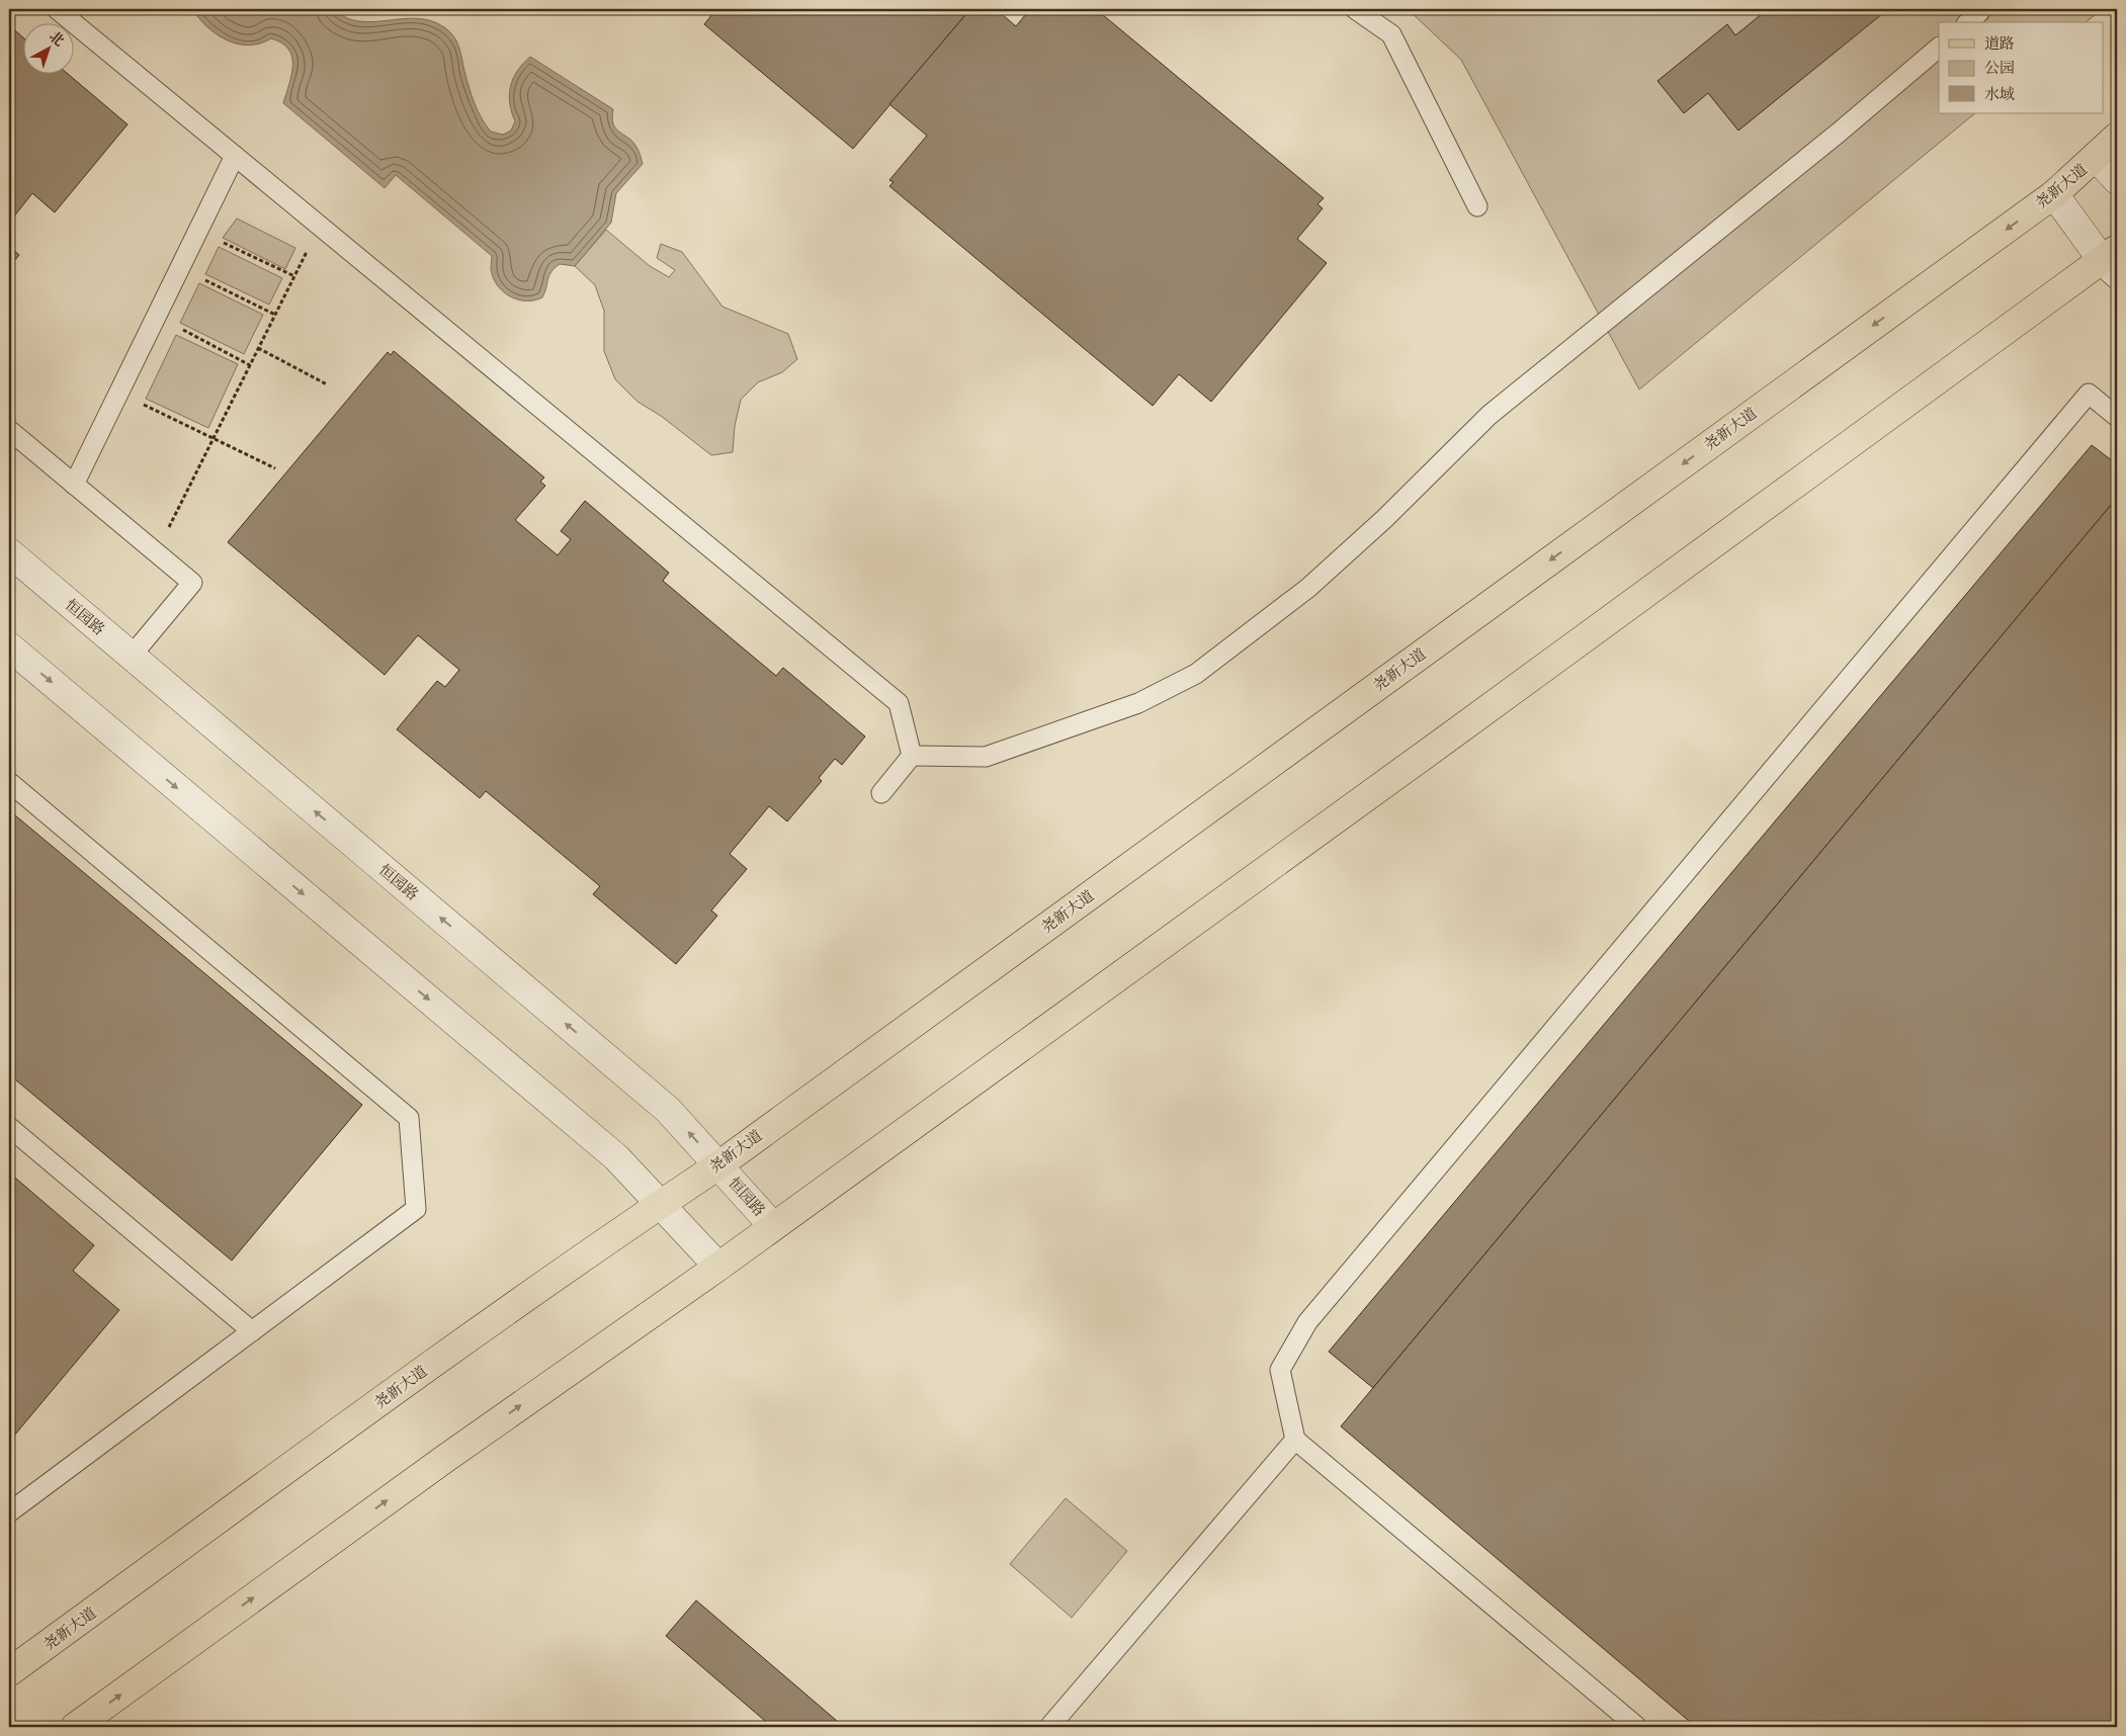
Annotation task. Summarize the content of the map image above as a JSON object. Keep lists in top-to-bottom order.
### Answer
{
  "streets": {
    "main road": ["尧新大道"],
    "street": ["恒园路"]
  },
  "crossings": [
    ["尧新大道", "恒园路"]
  ],
  "legend": ["道路", "公园", "水域"],
  "north": "top right"
}
